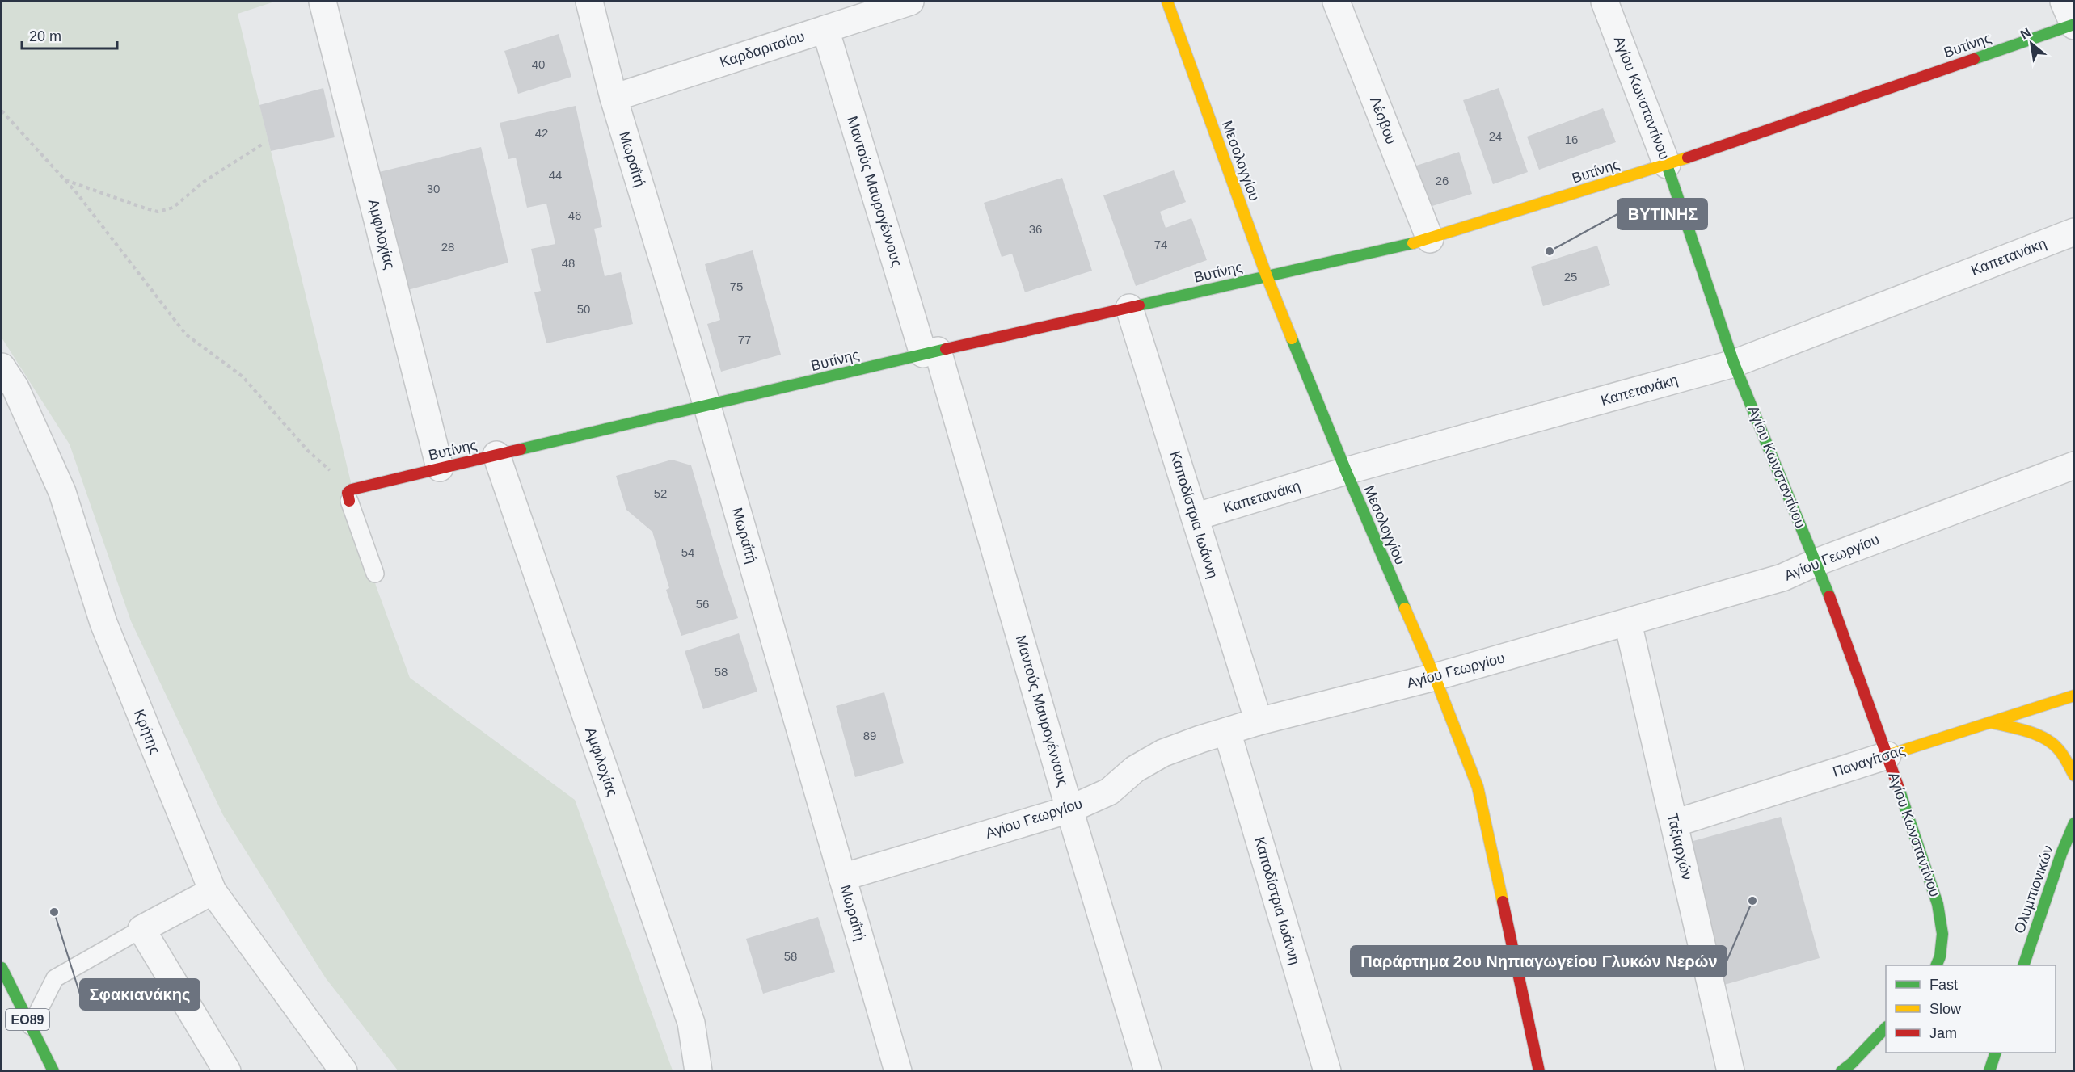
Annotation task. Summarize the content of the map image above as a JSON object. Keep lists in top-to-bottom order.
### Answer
{
  "streets": {
    "street": [
      "Βυτίνης",
      "Καρδαριτσίου",
      "Αγίου Κωνσταντίνου",
      "Λέσβου",
      "Μωραΐτή",
      "Μεσολογγίου",
      "Μαντούς Μαυρογέννους",
      "Αμφιλοχίας",
      "Καπετανάκη",
      "Καποδίστρια Ιωάννη",
      "Αγίου Γεωργίου",
      "Κρήτης",
      "Παναγίτσας",
      "Ταξιαρχών",
      "Ολυμπιονικών",
      "ΕΟ89"
    ]
  },
  "crossings": [
    ["Βυτίνης", "Αγίου Κωνσταντίνου"],
    ["Βυτίνης", "Λέσβου"],
    ["Βυτίνης", "Μωραΐτή"],
    ["Βυτίνης", "Μεσολογγίου"],
    ["Βυτίνης", "Μαντούς Μαυρογέννους"],
    ["Βυτίνης", "Αμφιλοχίας"],
    ["Βυτίνης", "Καποδίστρια Ιωάννη"],
    ["Καρδαριτσίου", "Μωραΐτή"],
    ["Καρδαριτσίου", "Μαντούς Μαυρογέννους"],
    ["Αγίου Κωνσταντίνου", "Καπετανάκη"],
    ["Αγίου Κωνσταντίνου", "Αγίου Γεωργίου"],
    ["Αγίου Κωνσταντίνου", "Παναγίτσας"],
    ["Μωραΐτή", "Αγίου Γεωργίου"],
    ["Μεσολογγίου", "Καπετανάκη"],
    ["Μεσολογγίου", "Αγίου Γεωργίου"],
    ["Μαντούς Μαυρογέννους", "Αγίου Γεωργίου"],
    ["Καπετανάκη", "Καποδίστρια Ιωάννη"],
    ["Καποδίστρια Ιωάννη", "Αγίου Γεωργίου"],
    ["Αγίου Γεωργίου", "Ταξιαρχών"],
    ["Παναγίτσας", "Ταξιαρχών"]
  ],
  "places": ["ΒΥΤΙΝΗΣ", "Παράρτημα 2ου Νηπιαγωγείου Γλυκών Νερών", "Σφακιανάκης"],
  "house_numbers": [
    "40",
    "42",
    "24",
    "16",
    "44",
    "26",
    "30",
    "46",
    "36",
    "74",
    "28",
    "48",
    "25",
    "75",
    "50",
    "77",
    "52",
    "54",
    "56",
    "58",
    "89",
    "58"
  ],
  "legend": ["Fast", "Slow", "Jam"],
  "scale_bar": "20 m",
  "north": "top left"
}
